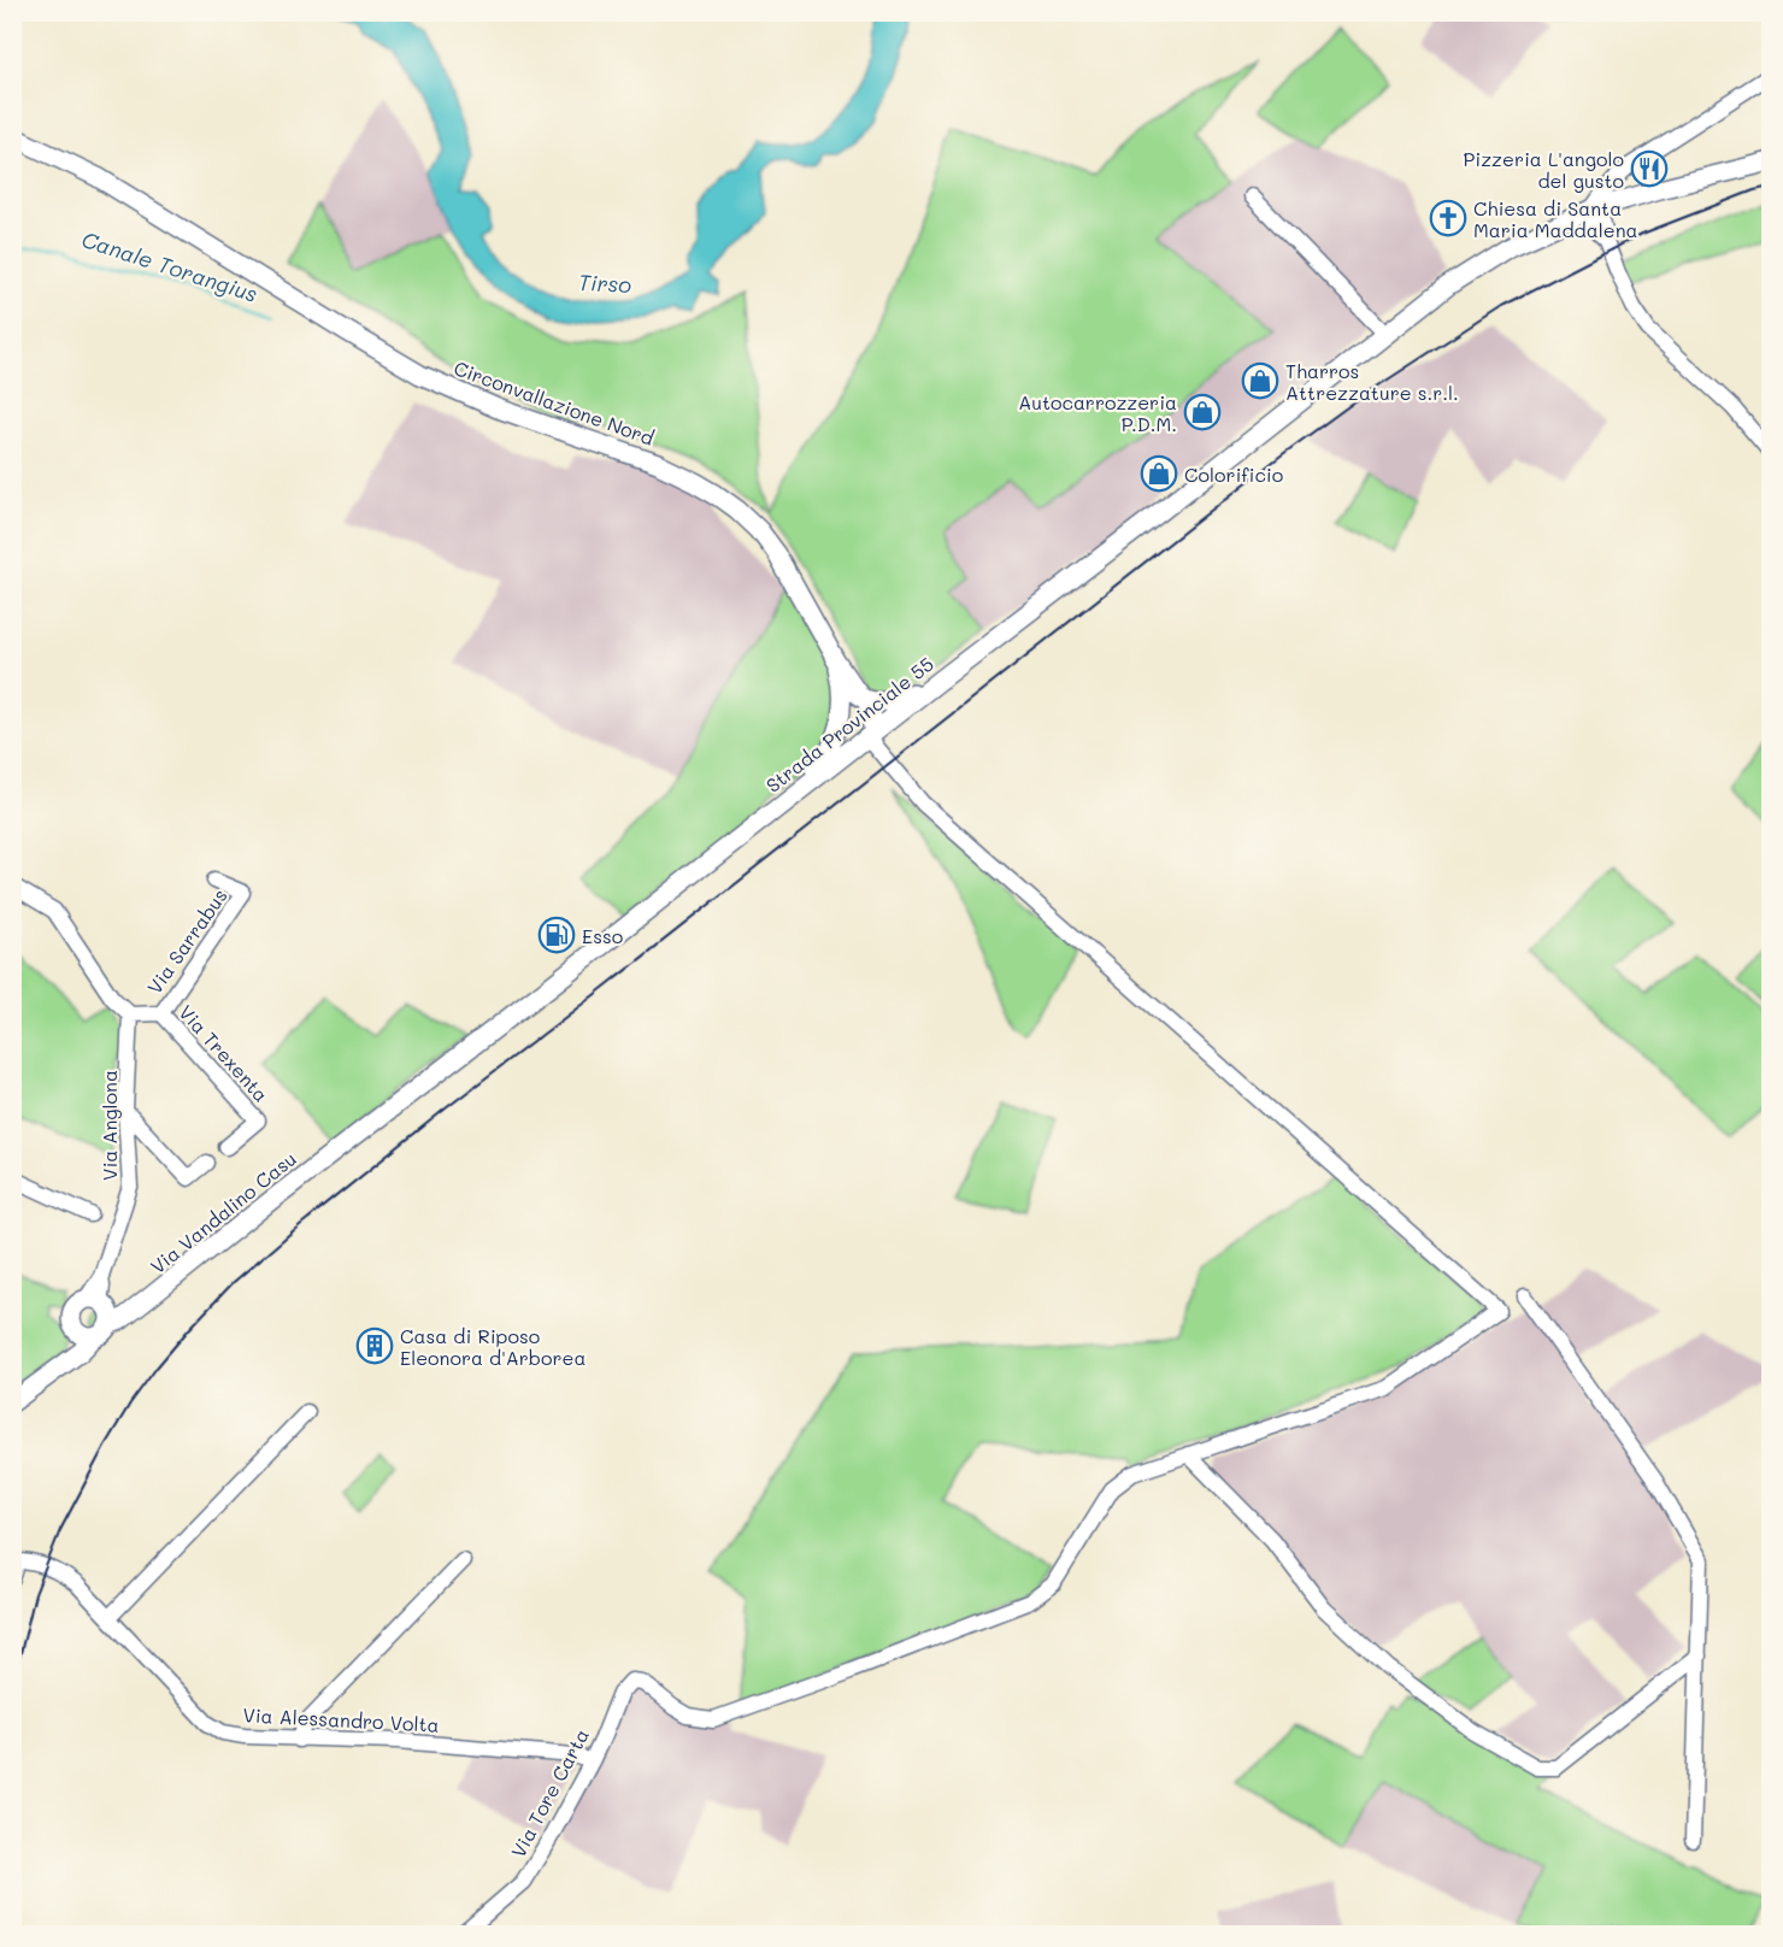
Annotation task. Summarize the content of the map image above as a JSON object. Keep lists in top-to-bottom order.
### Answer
{
  "streets": {
    "main road": ["Circonvallazione Nord", "Strada Provinciale 55", "Via Vandalino Casu"],
    "street": [
      "Via Sarrabus",
      "Via Trexenta",
      "Via Anglona",
      "Via Alessandro Volta",
      "Via Tore Carta"
    ]
  },
  "crossings": [
    ["Circonvallazione Nord", "Strada Provinciale 55"],
    ["Strada Provinciale 55", "Via Vandalino Casu"],
    ["Via Sarrabus", "Via Trexenta"],
    ["Via Sarrabus", "Via Anglona"],
    ["Via Anglona", "Via Vandalino Casu"],
    ["Via Alessandro Volta", "Via Tore Carta"]
  ],
  "water": ["Canale Torangius", "Tirso"],
  "places": {
    "restaurant": ["Pizzeria L'angolo del gusto"],
    "church": ["Chiesa di Santa Maria Maddalena"],
    "shop": ["Tharros Attrezzature s.r.l.", "Autocarrozzeria P.D.M.", "Colorificio"],
    "fuel station": ["Esso"],
    "building": ["Casa di Riposo Eleonora d'Arborea"]
  }
}
